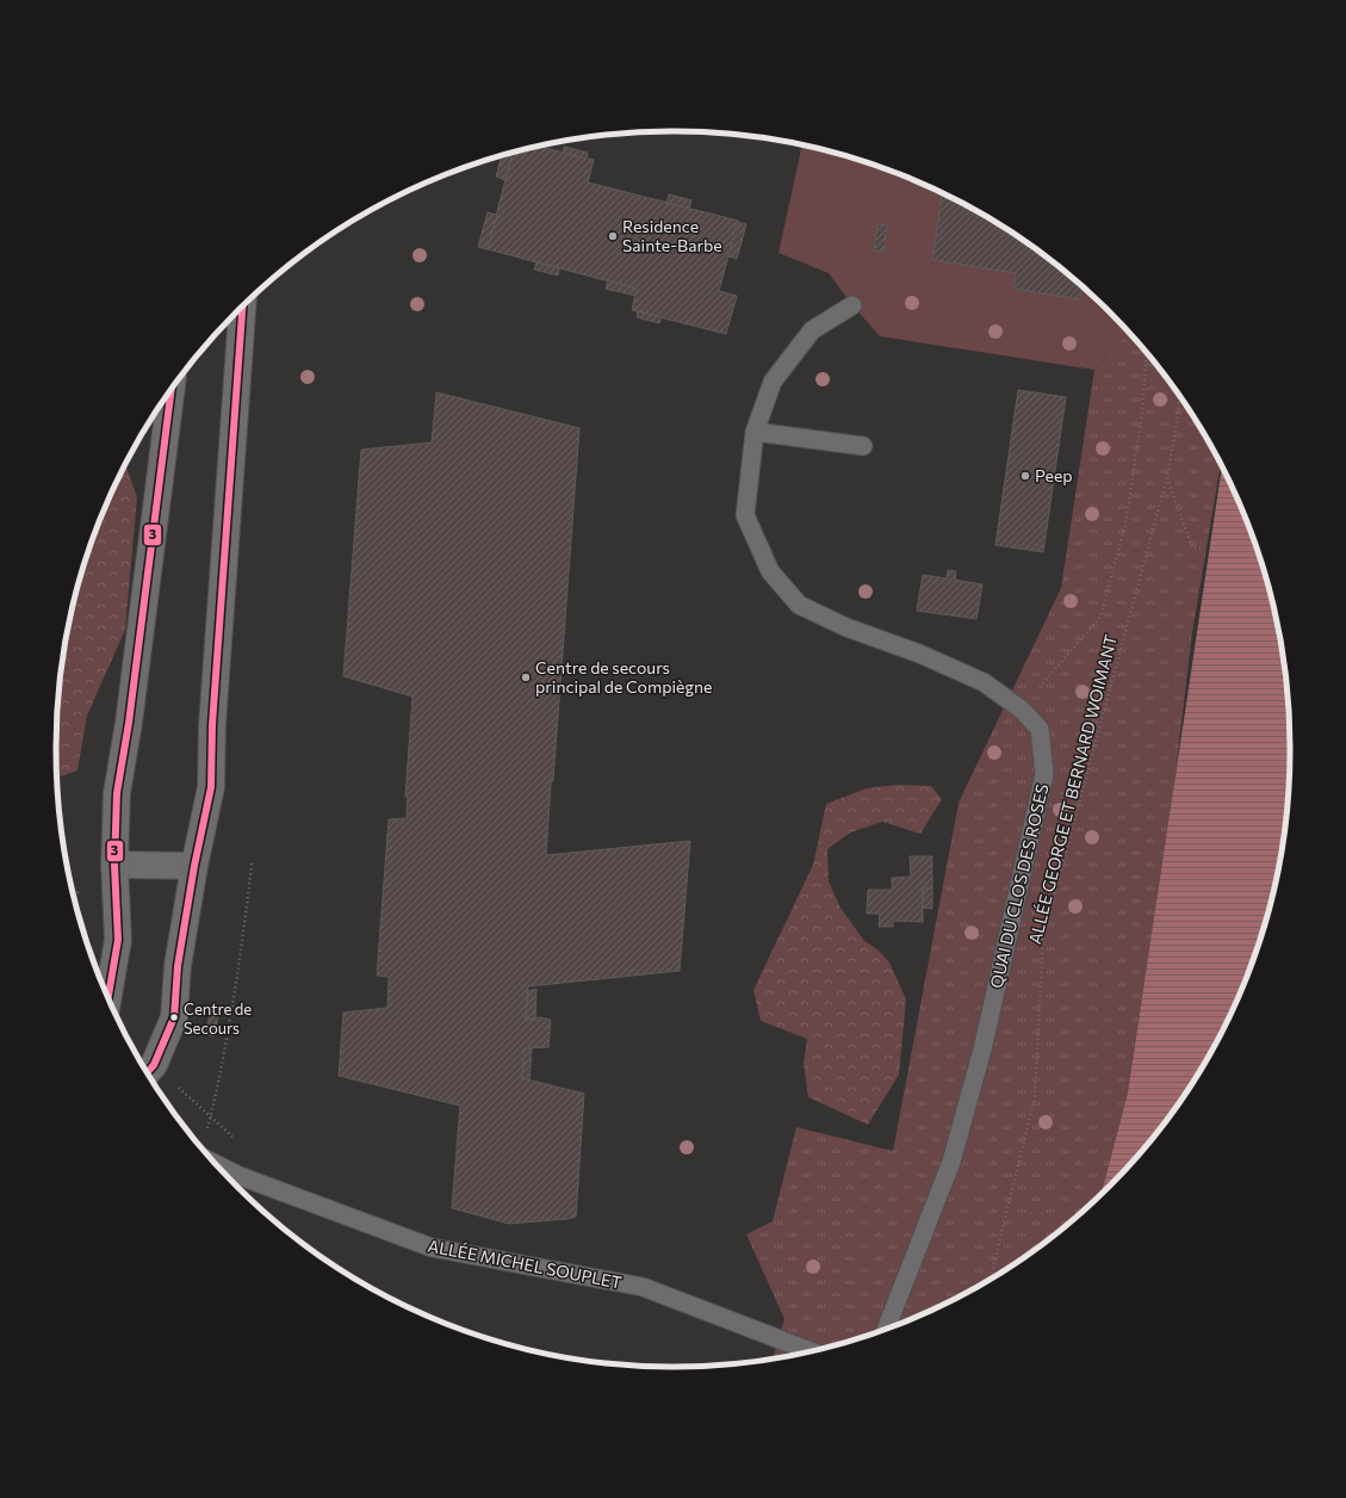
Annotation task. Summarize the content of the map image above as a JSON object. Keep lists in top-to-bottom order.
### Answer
{
  "streets": {
    "lane": ["QUAI DU CLOS DES ROSES", "ALLÉE MICHEL SOUPLET"],
    "path": ["ALLÉE GEORGE ET BERNARD WOIMANT"]
  },
  "places": [
    "Residence Sainte-Barbe",
    "Peep",
    "Centre de secours principal de Compiègne",
    "Centre de Secours"
  ],
  "lines": ["transit line 3"]
}
